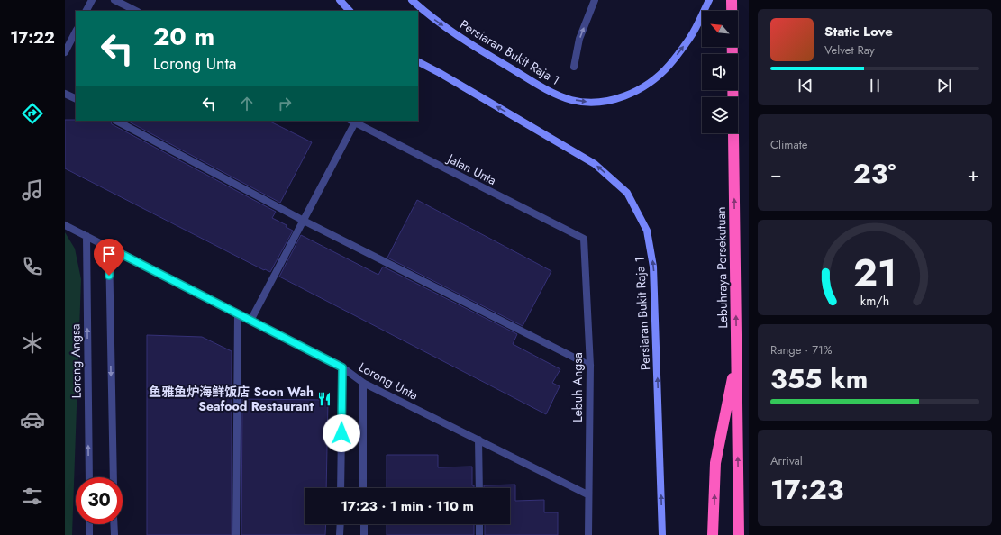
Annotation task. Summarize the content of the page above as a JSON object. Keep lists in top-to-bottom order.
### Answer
{
  "streets": {
    "highway": ["Lebuhraya Persekutuan"],
    "street": [
      "Persiaran Bukit Raja 1",
      "Jalan Unta",
      "Lorong Angsa",
      "Lorong Unta",
      "Lebuh Angsa"
    ]
  },
  "crossings": [
    ["Jalan Unta", "Lebuh Angsa"],
    ["Lorong Angsa", "Lorong Unta"],
    ["Lorong Unta", "Lebuh Angsa"]
  ],
  "places": {
    "restaurant": ["鱼雅鱼炉海鲜饭店 Soon Wah Seafood Restaurant"]
  },
  "north": "top left",
  "page": {
    "tabs": "17:22",
    "turn": ["20 m", "Lorong Unta"],
    "song": ["Static Love", "Velvet Ray"],
    "tile": [
      "Climate",
      ["Range · 71%", "355 km"],
      ["Arrival", "17:23"]
    ],
    "heat": ["−", "23°", "+"],
    "limit": "30",
    "trip": "17:23 · 1 min · 110 m",
    "gauge": ["21", "km/h"]
  }
}
